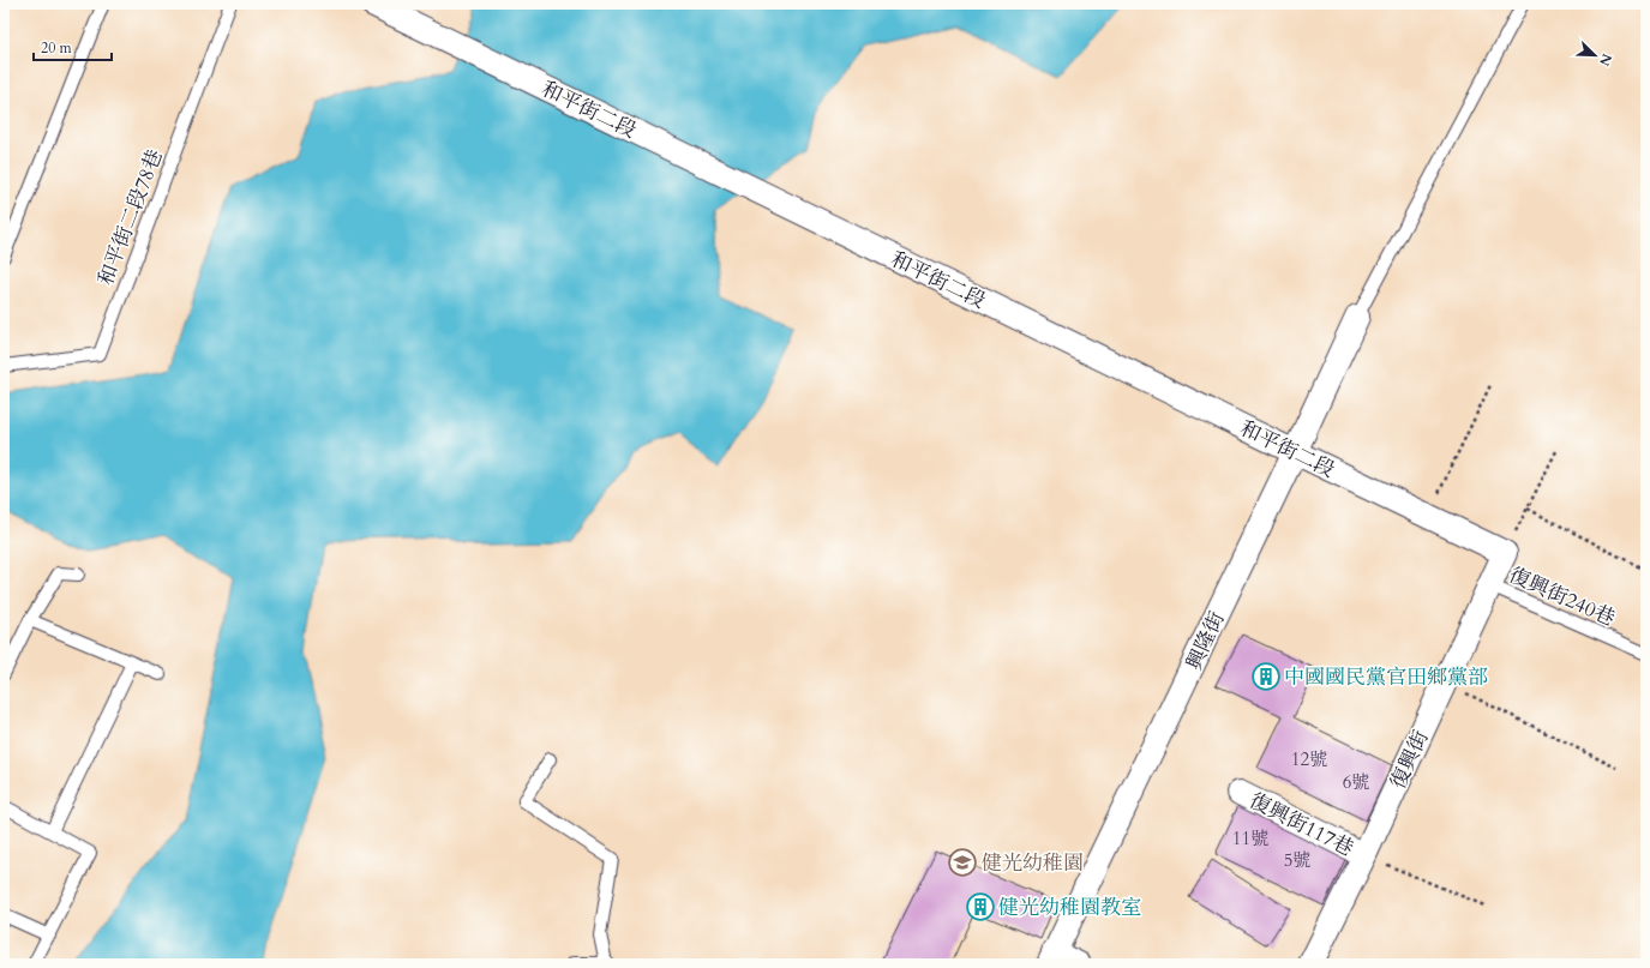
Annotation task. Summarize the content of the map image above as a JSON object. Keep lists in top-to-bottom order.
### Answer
{
  "streets": {
    "street": [
      "和平街二段",
      "興隆街",
      "復興街",
      "復興街117巷"
    ],
    "lane": ["和平街二段78巷", "復興街240巷"]
  },
  "crossings": [
    ["和平街二段", "興隆街"],
    ["和平街二段", "復興街"],
    ["復興街240巷", "復興街"],
    ["復興街", "復興街117巷"]
  ],
  "places": {
    "building": ["中國國民黨官田鄉黨部", "健光幼稚園教室"],
    "school or university": ["健光幼稚園"]
  },
  "house_numbers": [
    "12號",
    "6號",
    "11號",
    "5號"
  ],
  "scale_bar": "20 m",
  "north": "bottom right"
}
